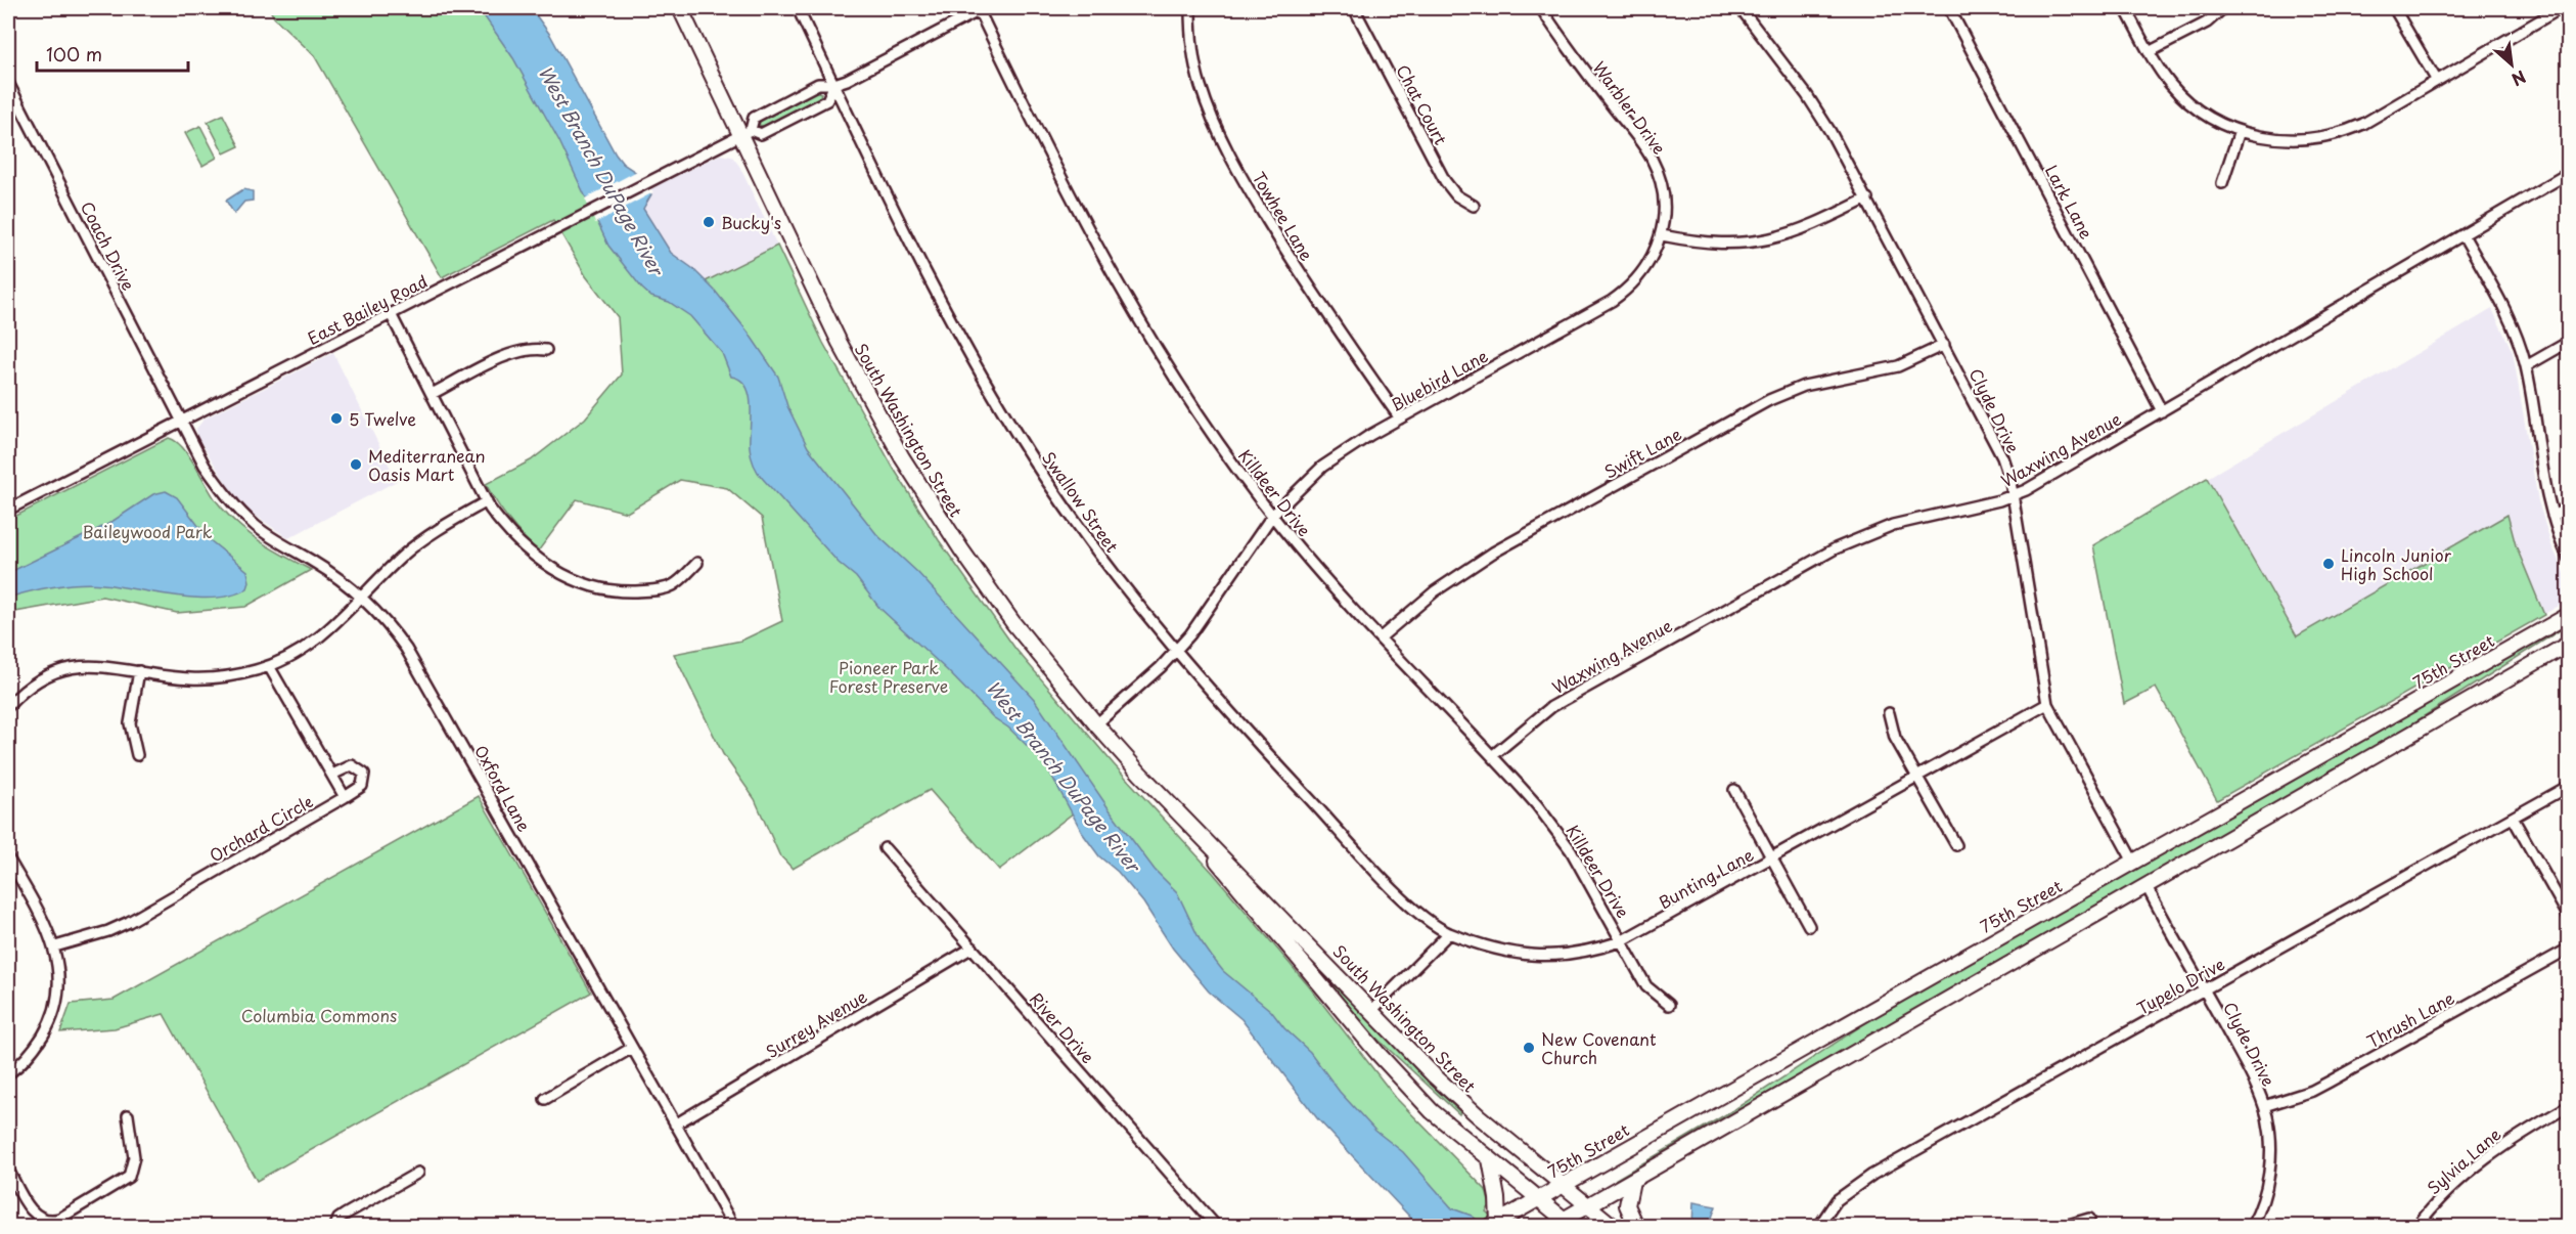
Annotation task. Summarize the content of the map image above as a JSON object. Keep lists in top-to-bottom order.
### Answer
{
  "streets": {
    "main road": ["South Washington Street", "75th Street"],
    "street": [
      "Chat Court",
      "Warbler Drive",
      "Lark Lane",
      "Towhee Lane",
      "Coach Drive",
      "East Bailey Road",
      "Bluebird Lane",
      "Clyde Drive",
      "Waxwing Avenue",
      "Swift Lane",
      "Killdeer Drive",
      "Swallow Street",
      "Oxford Lane",
      "Orchard Circle",
      "Bunting Lane",
      "Tupelo Drive",
      "Thrush Lane",
      "Surrey Avenue",
      "River Drive",
      "Sylvia Lane"
    ]
  },
  "crossings": [
    ["Warbler Drive", "Bluebird Lane"],
    ["Lark Lane", "Waxwing Avenue"],
    ["Towhee Lane", "Bluebird Lane"],
    ["Coach Drive", "East Bailey Road"],
    ["Coach Drive", "Oxford Lane"],
    ["East Bailey Road", "South Washington Street"],
    ["East Bailey Road", "Oxford Lane"],
    ["Bluebird Lane", "South Washington Street"],
    ["Bluebird Lane", "Killdeer Drive"],
    ["Bluebird Lane", "Swallow Street"],
    ["Clyde Drive", "Waxwing Avenue"],
    ["Clyde Drive", "Swift Lane"],
    ["Clyde Drive", "75th Street"],
    ["Clyde Drive", "Bunting Lane"],
    ["Clyde Drive", "Tupelo Drive"],
    ["Clyde Drive", "Thrush Lane"],
    ["South Washington Street", "75th Street"],
    ["Waxwing Avenue", "Killdeer Drive"],
    ["Swift Lane", "Killdeer Drive"],
    ["Killdeer Drive", "Bunting Lane"],
    ["Swallow Street", "Bunting Lane"],
    ["Oxford Lane", "Surrey Avenue"],
    ["Surrey Avenue", "River Drive"]
  ],
  "water": ["West Branch DuPage River"],
  "parks": ["Baileywood Park", "Pioneer Park Forest Preserve", "Columbia Commons"],
  "places": [
    "Bucky's",
    "5 Twelve",
    "Mediterranean Oasis Mart",
    "Lincoln Junior High School",
    "New Covenant Church"
  ],
  "scale_bar": "100 m",
  "north": "bottom right"
}
